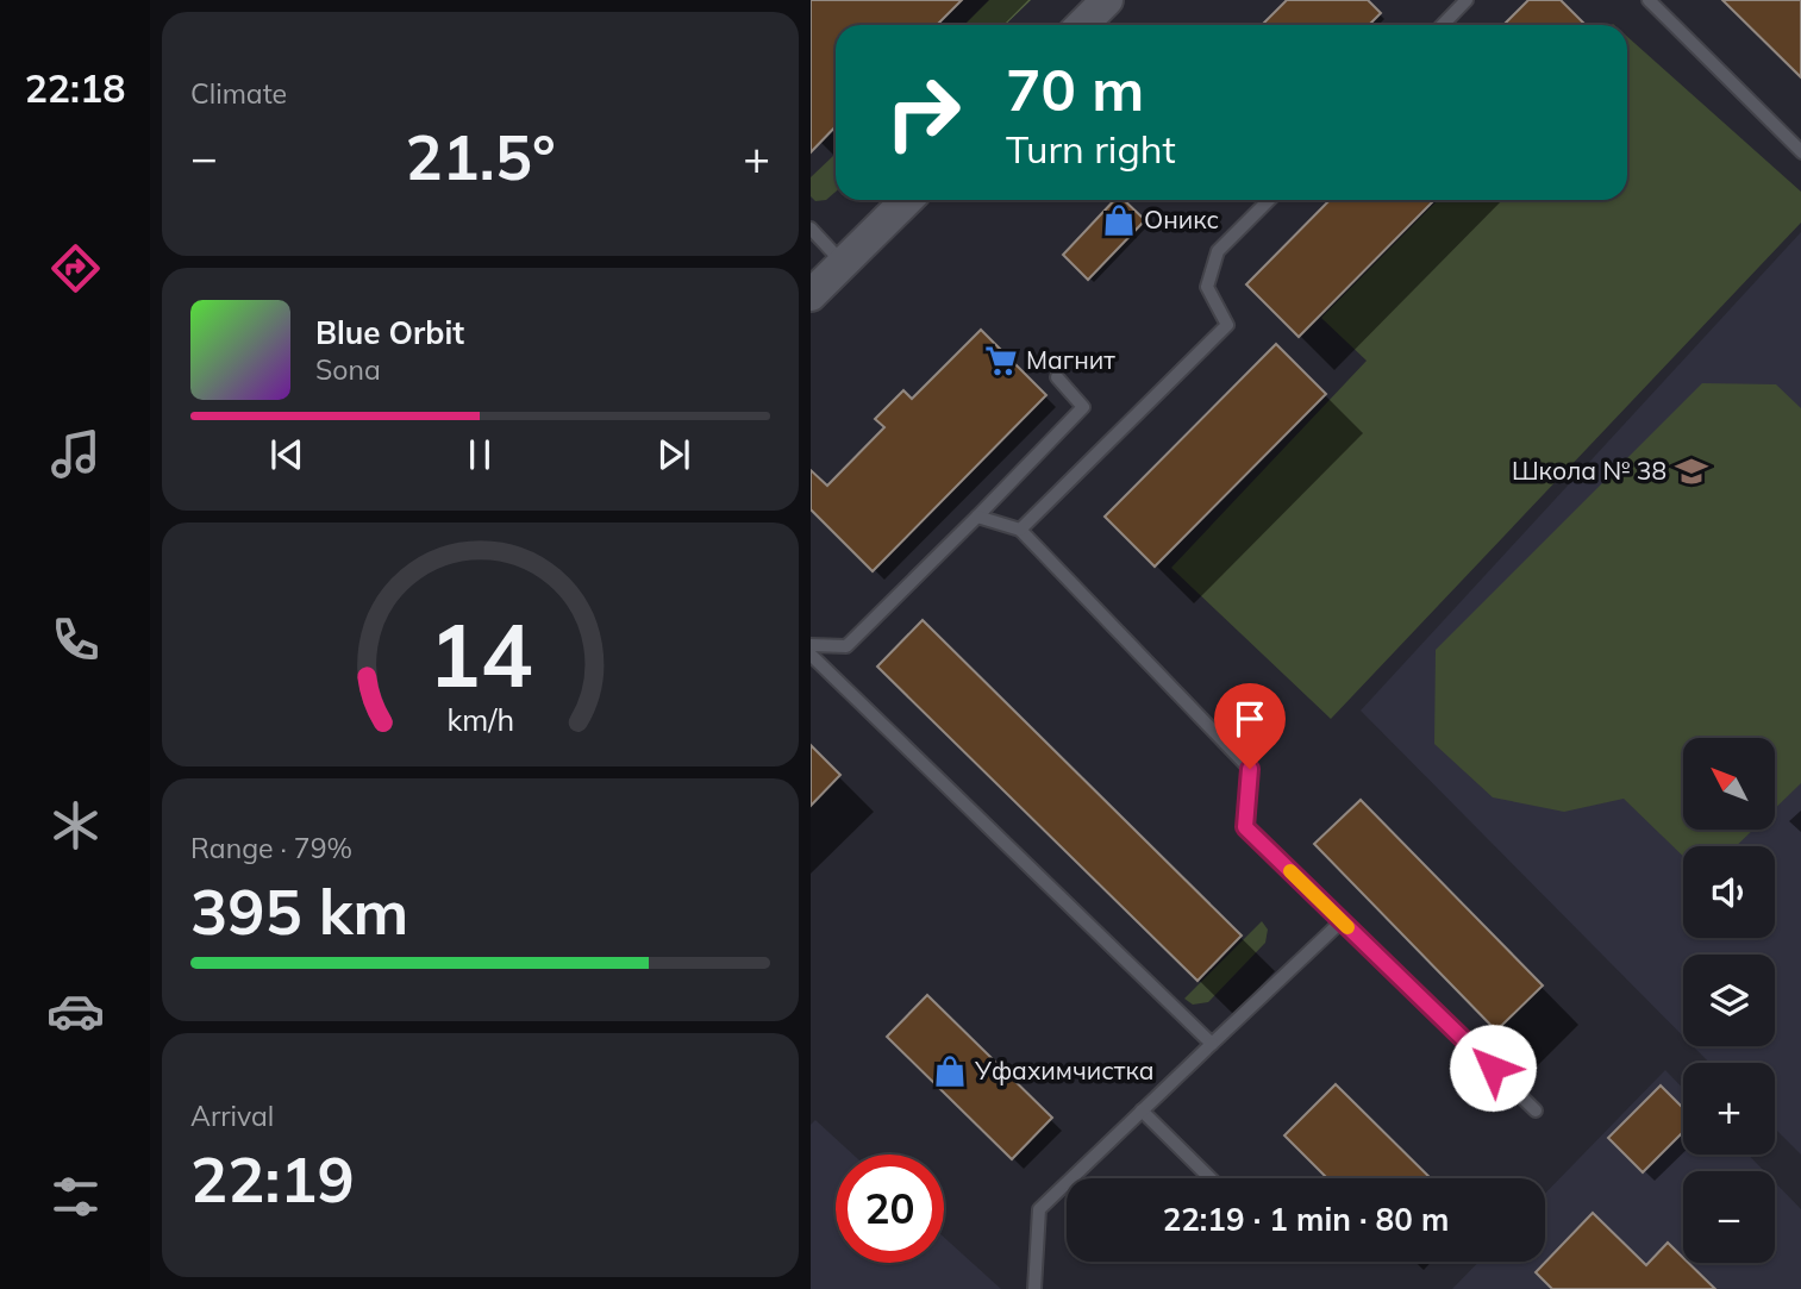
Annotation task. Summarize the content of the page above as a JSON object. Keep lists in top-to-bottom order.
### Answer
{
  "places": {
    "shop": ["Оникс", "Уфахимчистка"],
    "supermarket": ["Магнит"],
    "school or university": ["Школа № 38"]
  },
  "north": "top left",
  "page": {
    "tabs": "22:18",
    "tile": [
      "Climate",
      ["Range · 79%", "395 km"],
      ["Arrival", "22:19"]
    ],
    "turn": ["70 m", "Turn right"],
    "heat": ["−", "21.5°", "+"],
    "song": ["Blue Orbit", "Sona"],
    "map_buttons": ["+", "−"],
    "limit": "20",
    "trip": "22:19 · 1 min · 80 m",
    "gauge": ["14", "km/h"]
  }
}
